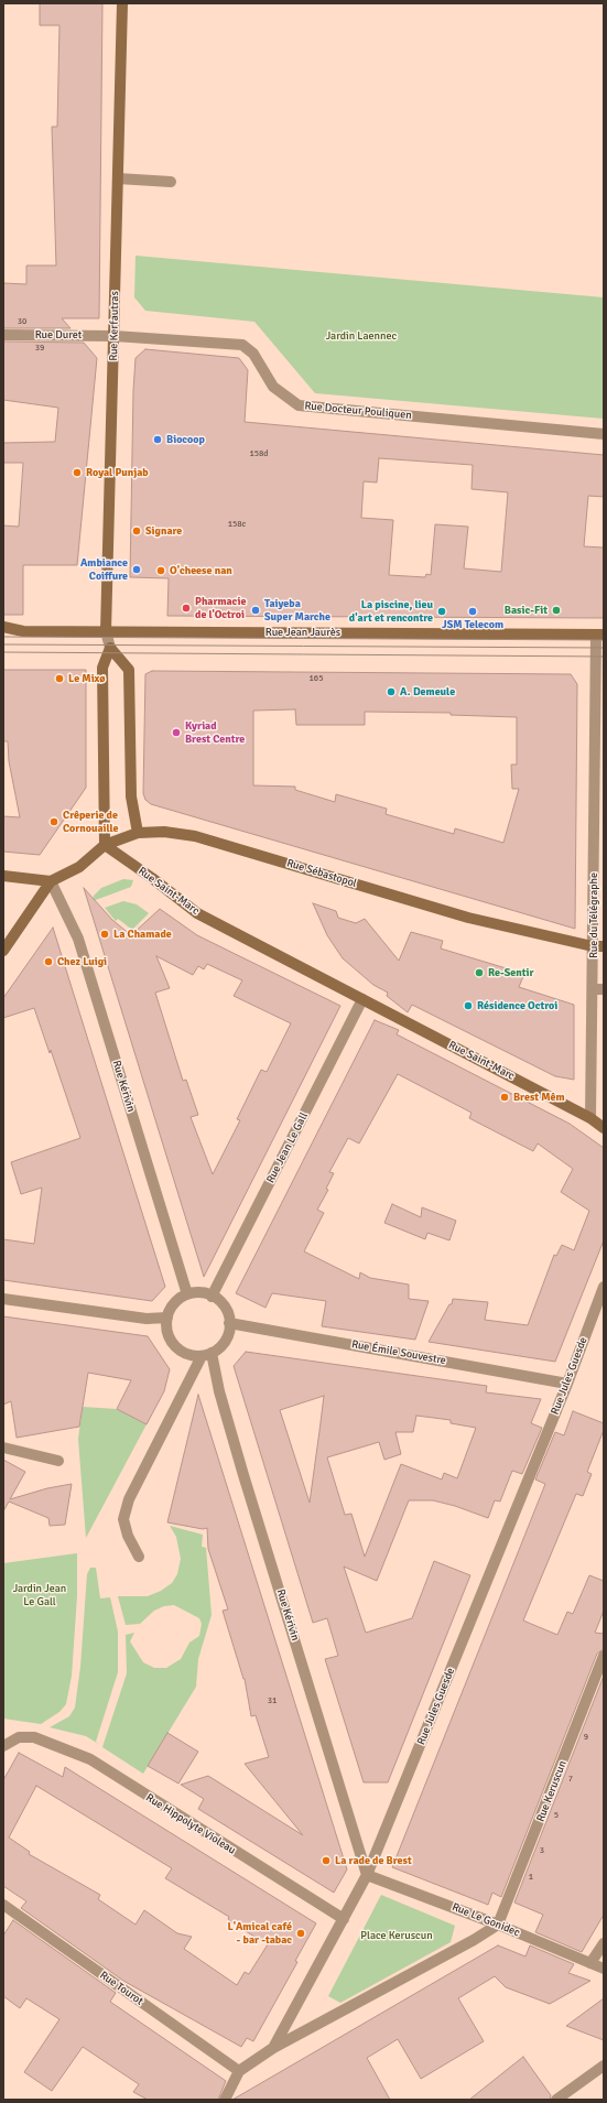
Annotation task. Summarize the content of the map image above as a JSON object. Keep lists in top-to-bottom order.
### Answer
{
  "streets": {
    "street": [
      "Rue Kerfautras",
      "Rue Duret",
      "Rue Docteur Pouliquen",
      "Rue Jean Jaurès",
      "Rue Sébastopol",
      "Rue Saint-Marc",
      "Rue du Télégraphe",
      "Rue Kérivin",
      "Rue Jean Le Gall",
      "Rue Émile Souvestre",
      "Rue Jules Guesde",
      "Rue Keruscun",
      "Rue Hippolyte Violeau",
      "Rue Le Gonidec",
      "Rue Tourot"
    ]
  },
  "crossings": [
    ["Rue Kerfautras", "Rue Duret"],
    ["Rue Kerfautras", "Rue Docteur Pouliquen"],
    ["Rue Kerfautras", "Rue Jean Jaurès"],
    ["Rue Duret", "Rue Docteur Pouliquen"],
    ["Rue Jean Jaurès", "Rue du Télégraphe"],
    ["Rue Sébastopol", "Rue Saint-Marc"],
    ["Rue Sébastopol", "Rue du Télégraphe"],
    ["Rue Sébastopol", "Rue Kérivin"],
    ["Rue Saint-Marc", "Rue du Télégraphe"],
    ["Rue Saint-Marc", "Rue Jean Le Gall"],
    ["Rue Kérivin", "Rue Jean Le Gall"],
    ["Rue Kérivin", "Rue Émile Souvestre"],
    ["Rue Kérivin", "Rue Jules Guesde"],
    ["Rue Kérivin", "Rue Le Gonidec"],
    ["Rue Jean Le Gall", "Rue Émile Souvestre"],
    ["Rue Émile Souvestre", "Rue Jules Guesde"],
    ["Rue Jules Guesde", "Rue Hippolyte Violeau"],
    ["Rue Jules Guesde", "Rue Le Gonidec"],
    ["Rue Jules Guesde", "Rue Tourot"],
    ["Rue Keruscun", "Rue Le Gonidec"]
  ],
  "parks": ["Jardin Laennec", "Jardin Jean Le Gall", "Place Keruscun"],
  "places": [
    "Biocoop",
    "Royal Punjab",
    "Signare",
    "Ambiance Coiffure",
    "O'cheese nan",
    "Pharmacie de l'Octroi",
    "Taiyeba Super Marche",
    "Basic-Fit",
    "La piscine, lieu d'art et rencontre",
    "JSM Telecom",
    "Le Mixø",
    "A. Demeule",
    "Kyriad Brest Centre",
    "Crêperie de Cornouaille",
    "La Chamade",
    "Chez Luigi",
    "Re-Sentir",
    "Résidence Octroi",
    "Brest Mêm",
    "La rade de Brest",
    "L'Amical café - bar -tabac"
  ],
  "house_numbers": [
    "30",
    "39",
    "158d",
    "158c",
    "165",
    "31",
    "9",
    "7",
    "5",
    "3",
    "1"
  ]
}
